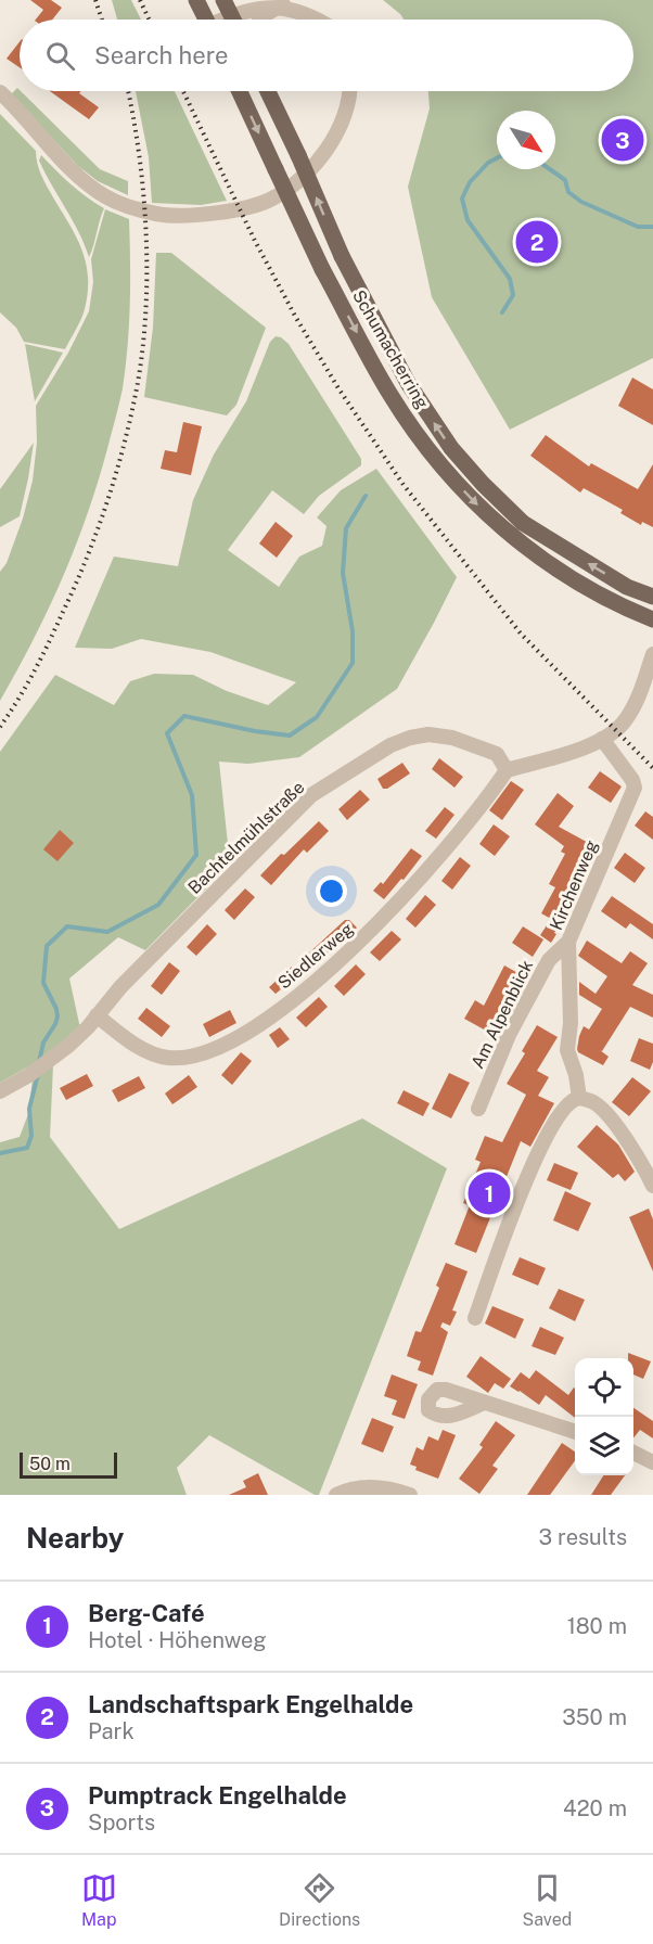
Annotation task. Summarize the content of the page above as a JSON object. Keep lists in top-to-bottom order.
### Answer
{
  "streets": {
    "main road": ["Schumacherring"],
    "street": [
      "Bachtelmühlstraße",
      "Kirchenweg",
      "Siedlerweg",
      "Am Alpenblick"
    ]
  },
  "crossings": [
    ["Bachtelmühlstraße", "Siedlerweg"],
    ["Kirchenweg", "Am Alpenblick"]
  ],
  "scale_bar": "50 m",
  "north": "bottom right",
  "page": {
    "search": "Search here",
    "pins": ["3", "2", "1"],
    "scale": "50 m",
    "heading": ["Nearby", "3 results"],
    "list": [
      {
        "mark": "1",
        "name": "Berg-Café",
        "note": "Hotel · Höhenweg",
        "value": "180 m"
      },
      {
        "mark": "2",
        "name": "Landschaftspark Engelhalde",
        "note": "Park",
        "value": "350 m"
      },
      {
        "mark": "3",
        "name": "Pumptrack Engelhalde",
        "note": "Sports",
        "value": "420 m"
      }
    ],
    "nav": ["Map", "Directions", "Saved"]
  }
}
